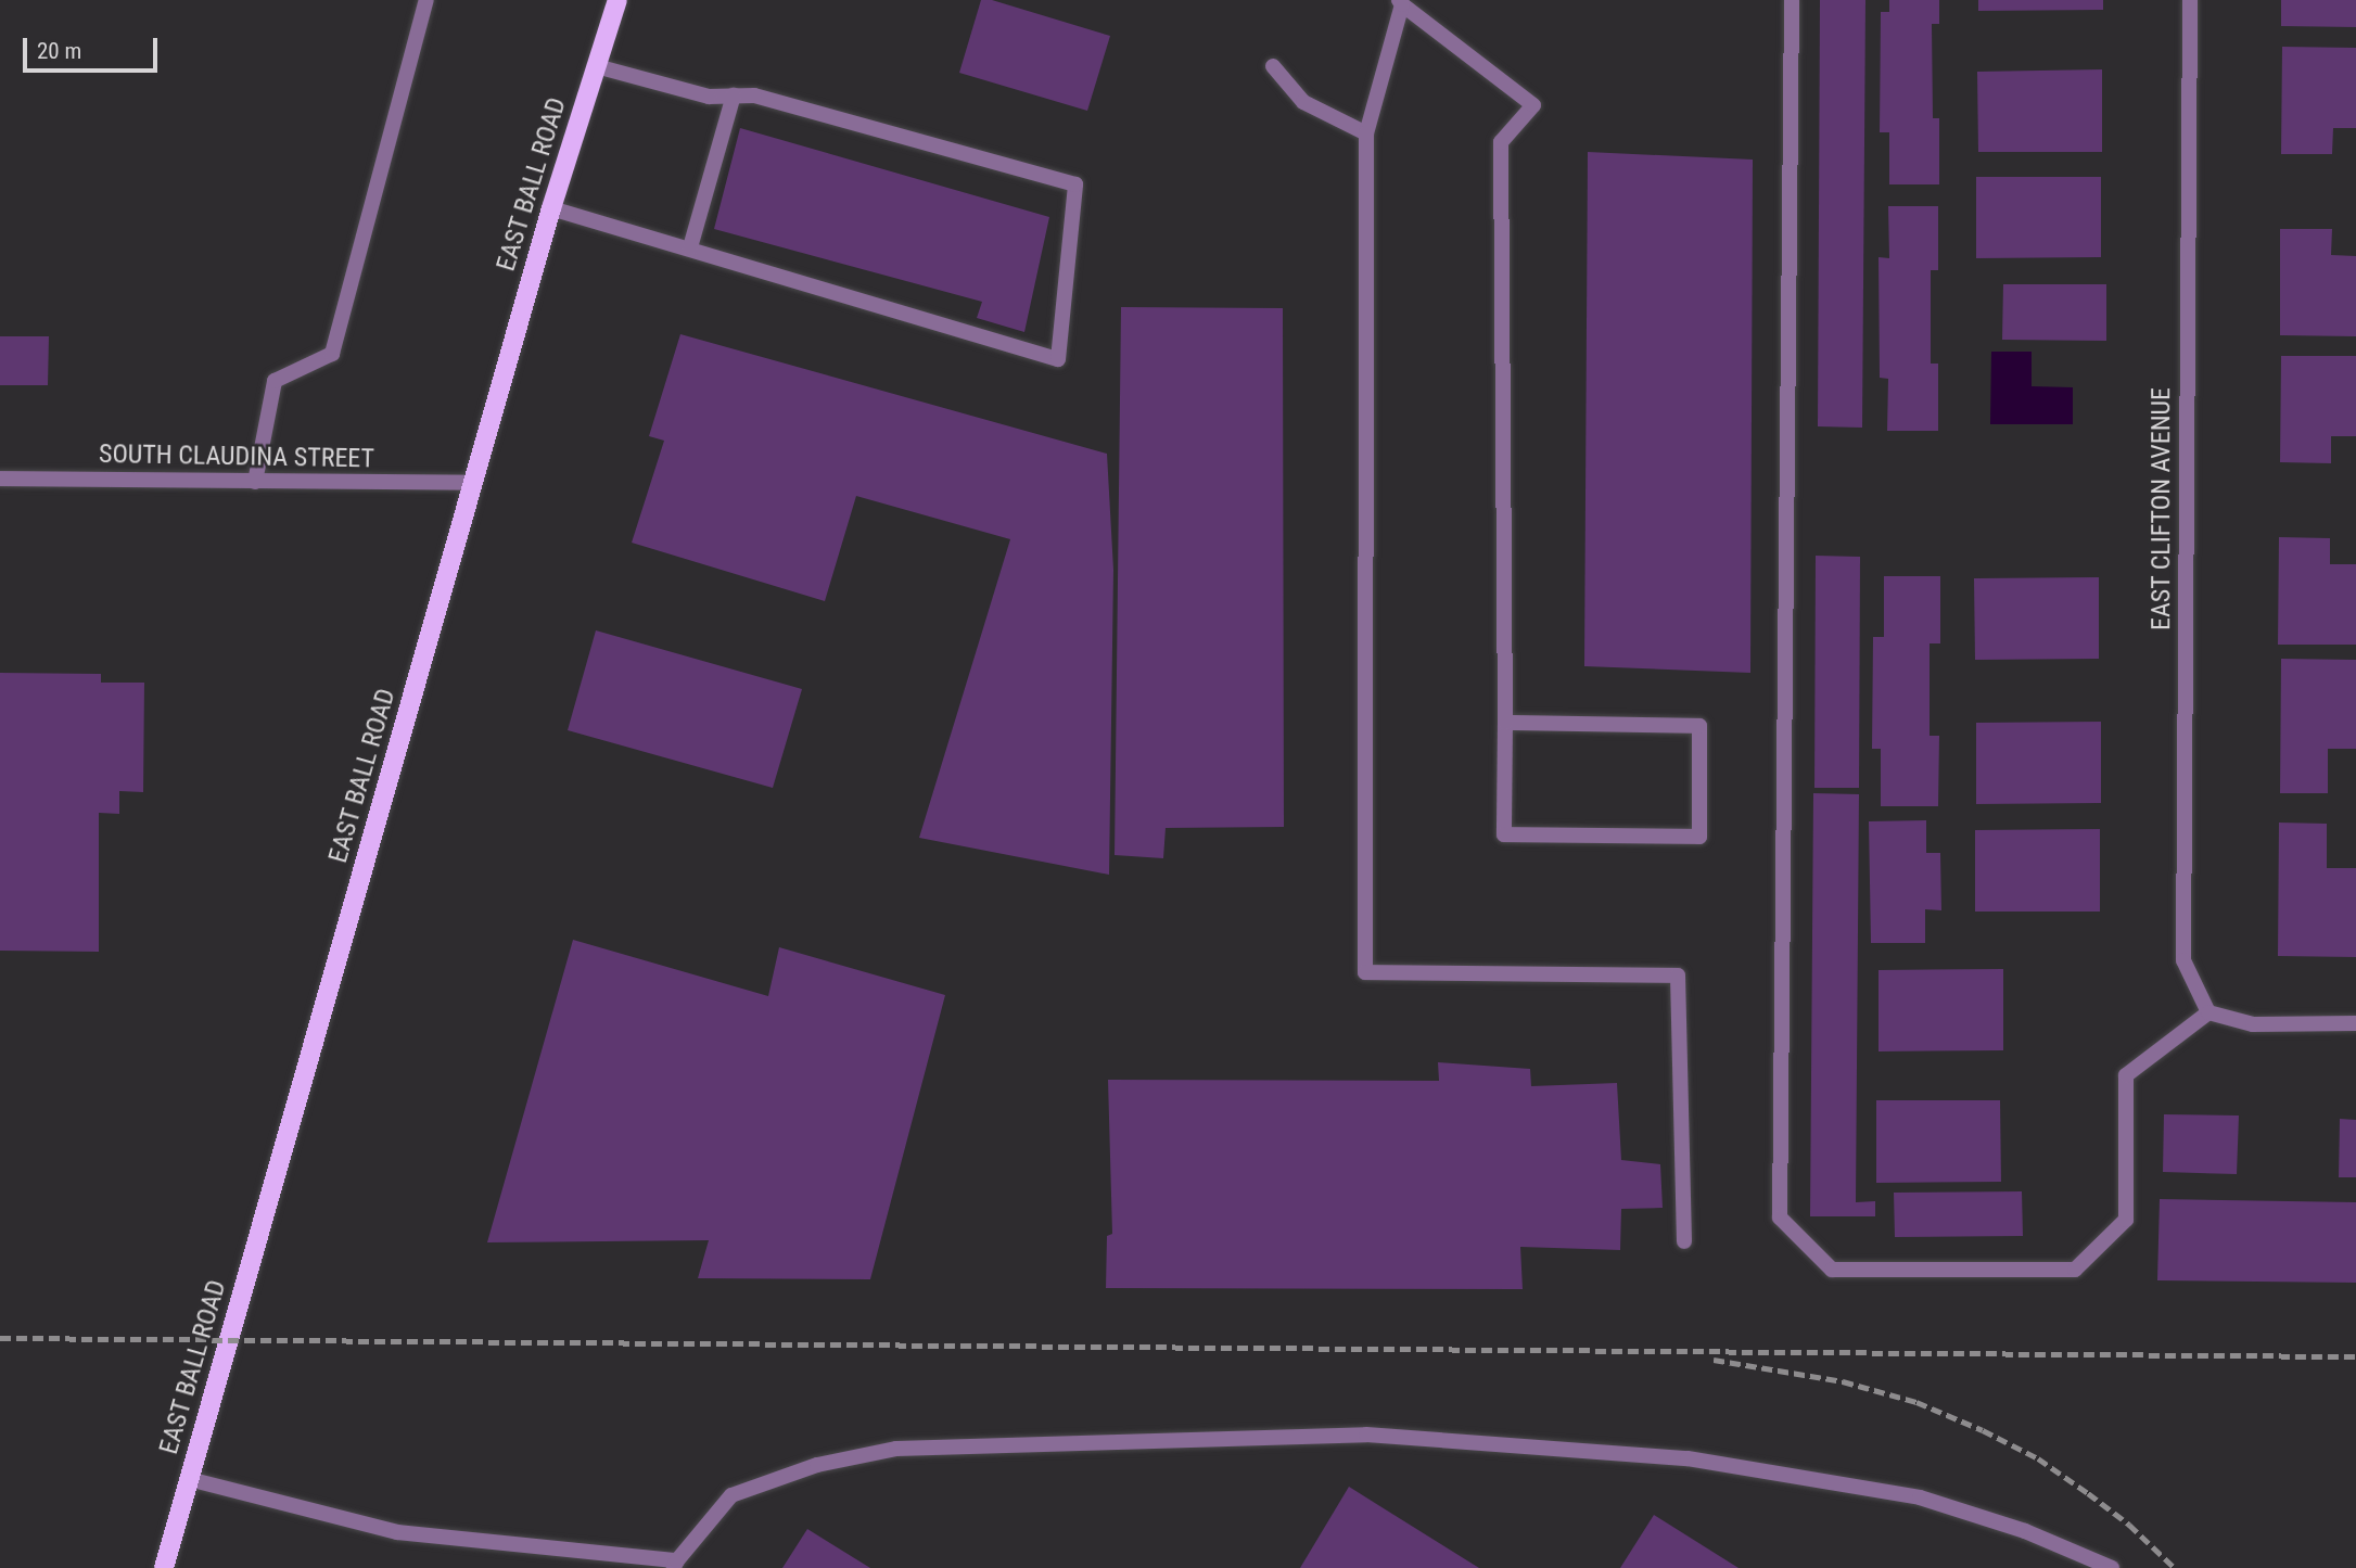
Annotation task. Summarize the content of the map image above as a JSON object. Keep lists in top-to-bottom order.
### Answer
{
  "streets": {
    "main road": ["EAST BALL ROAD"],
    "street": ["SOUTH CLAUDINA STREET", "EAST CLIFTON AVENUE"]
  },
  "crossings": [
    ["EAST BALL ROAD", "SOUTH CLAUDINA STREET"]
  ],
  "scale_bar": "20 m"
}
